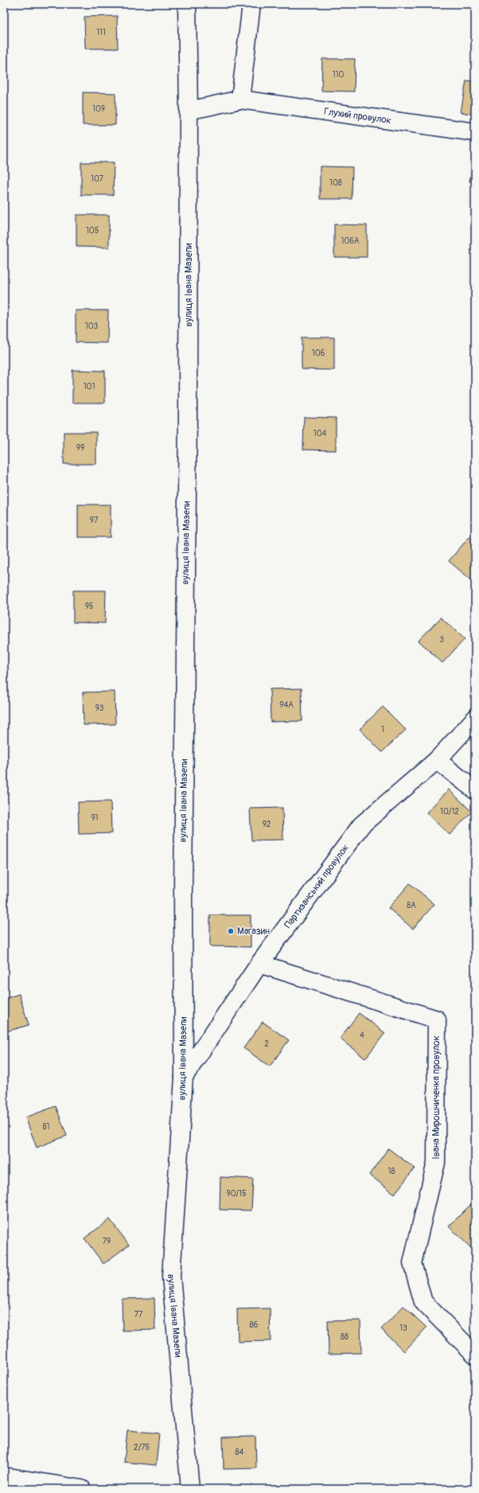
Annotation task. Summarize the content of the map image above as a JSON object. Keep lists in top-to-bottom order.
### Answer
{
  "streets": {
    "street": [
      "Глухий провулок",
      "вулиця Івана Мазепи",
      "Партизанський провулок",
      "Івана Мирошниченка провулок"
    ]
  },
  "crossings": [
    ["вулиця Івана Мазепи", "Партизанський провулок"],
    ["Партизанський провулок", "Івана Мирошниченка провулок"]
  ],
  "places": ["Магазин"],
  "house_numbers": [
    "111",
    "110",
    "109",
    "107",
    "108",
    "105",
    "106А",
    "103",
    "106",
    "101",
    "104",
    "99",
    "97",
    "95",
    "3",
    "94А",
    "93",
    "1",
    "10/12",
    "91",
    "92",
    "8А",
    "4",
    "2",
    "81",
    "18",
    "90/15",
    "79",
    "77",
    "86",
    "13",
    "88",
    "2/75",
    "84"
  ]
}
